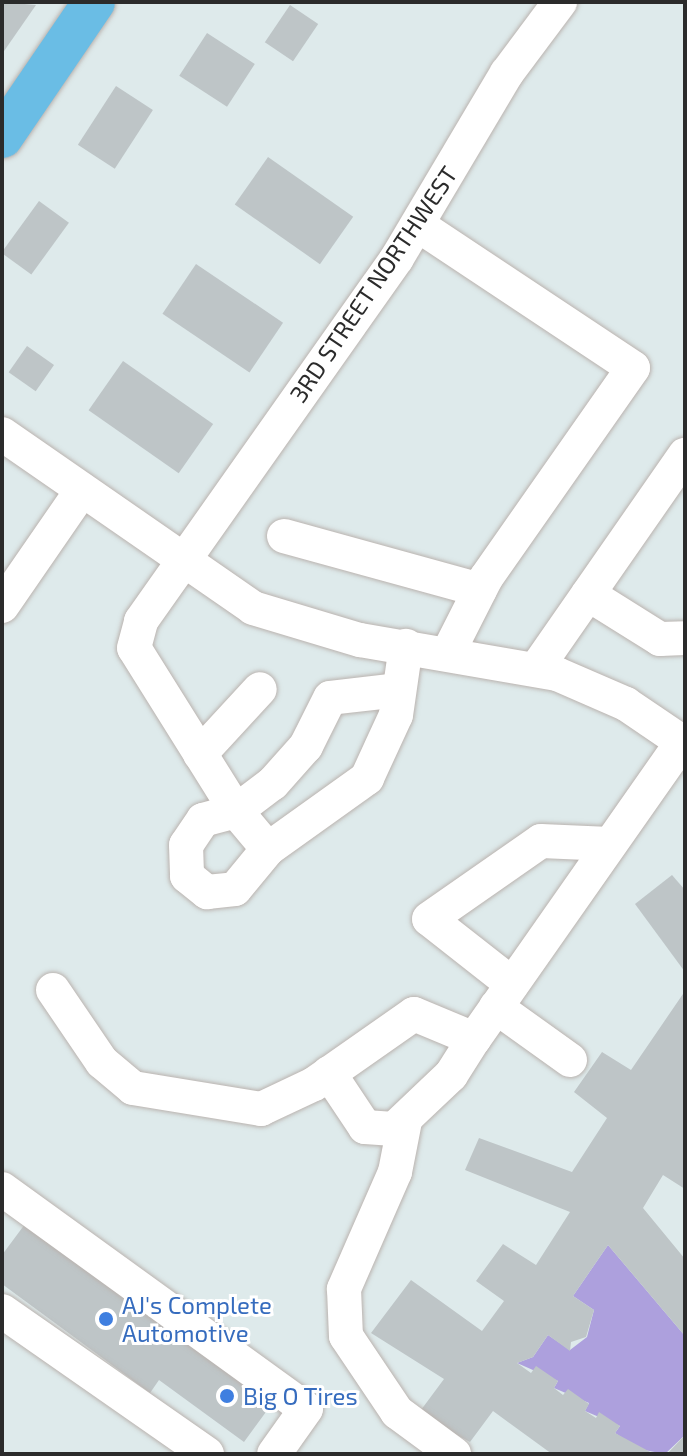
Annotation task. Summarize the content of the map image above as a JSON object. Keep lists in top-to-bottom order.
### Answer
{
  "streets": {
    "street": ["3RD STREET NORTHWEST"]
  },
  "places": ["AJ's Complete Automotive", "Big O Tires"]
}
